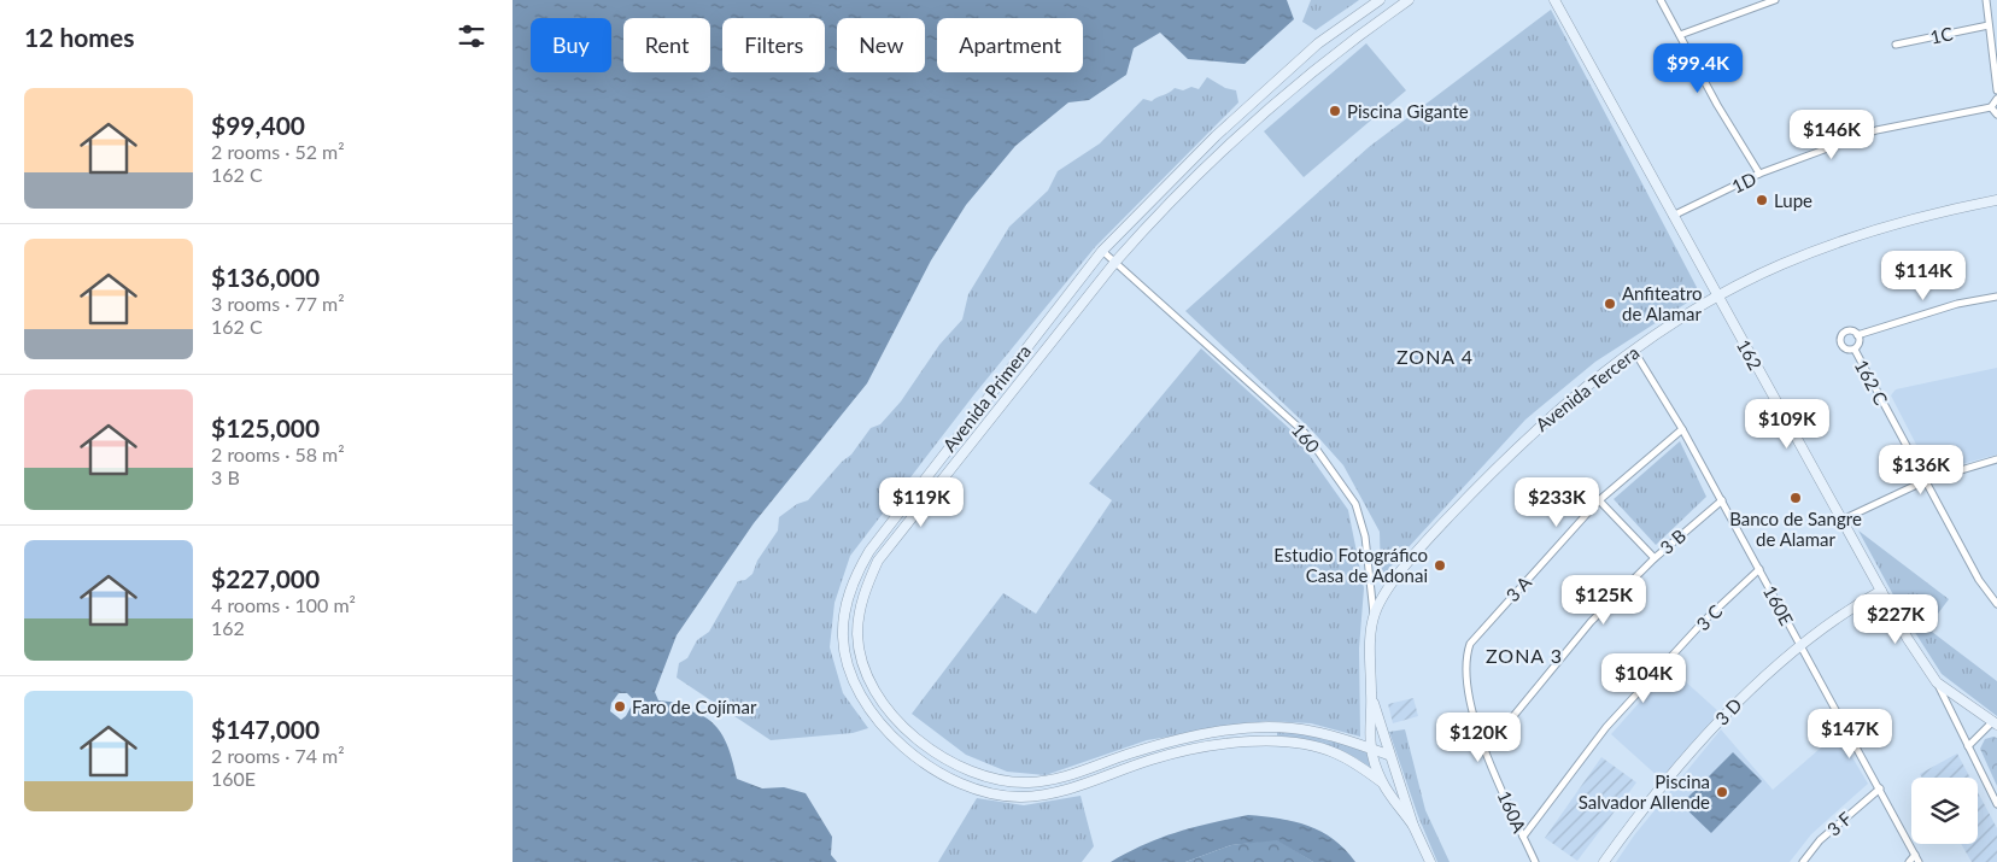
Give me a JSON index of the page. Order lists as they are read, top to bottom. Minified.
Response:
{"streets":{"street":["1C","1D","162","162 C","Avenida Tercera","Avenida Primera","160","3 B","3 A","160E","3 C","3 D","160A","3 F"]},"crossings":[["1D","162"],["162","Avenida Tercera"],["162","3 D"],["Avenida Tercera","160"],["Avenida Tercera","160E"],["Avenida Primera","160"],["3 B","160E"],["3 B","160A"],["3 A","160E"],["3 A","160A"],["160E","3 C"],["160E","3 D"],["160E","3 F"],["3 C","160A"]],"districts":["ZONA 4","ZONA 3"],"places":["Piscina Gigante","Lupe","Anfiteatro de Alamar","Banco de Sangre de Alamar","Estudio Fotográfico Casa de Adonai","Faro de Cojímar","Piscina Salvador Allende"],"page":{"heading":"12 homes","chip":["Buy","Rent","Filters","New","Apartment"],"price":["$99.4K","$146K","$114K","$109K","$136K","$119K","$233K","$125K","$227K","$104K","$147K","$120K"],"list":[{"name":"$99,400","note":"2 rooms · 52 m² · 162 C"},{"name":"$136,000","note":"3 rooms · 77 m² · 162 C"},{"name":"$125,000","note":"2 rooms · 58 m² · 3 B"},{"name":"$227,000","note":"4 rooms · 100 m² · 162"},{"name":"$147,000","note":"2 rooms · 74 m² · 160E"}]}}
